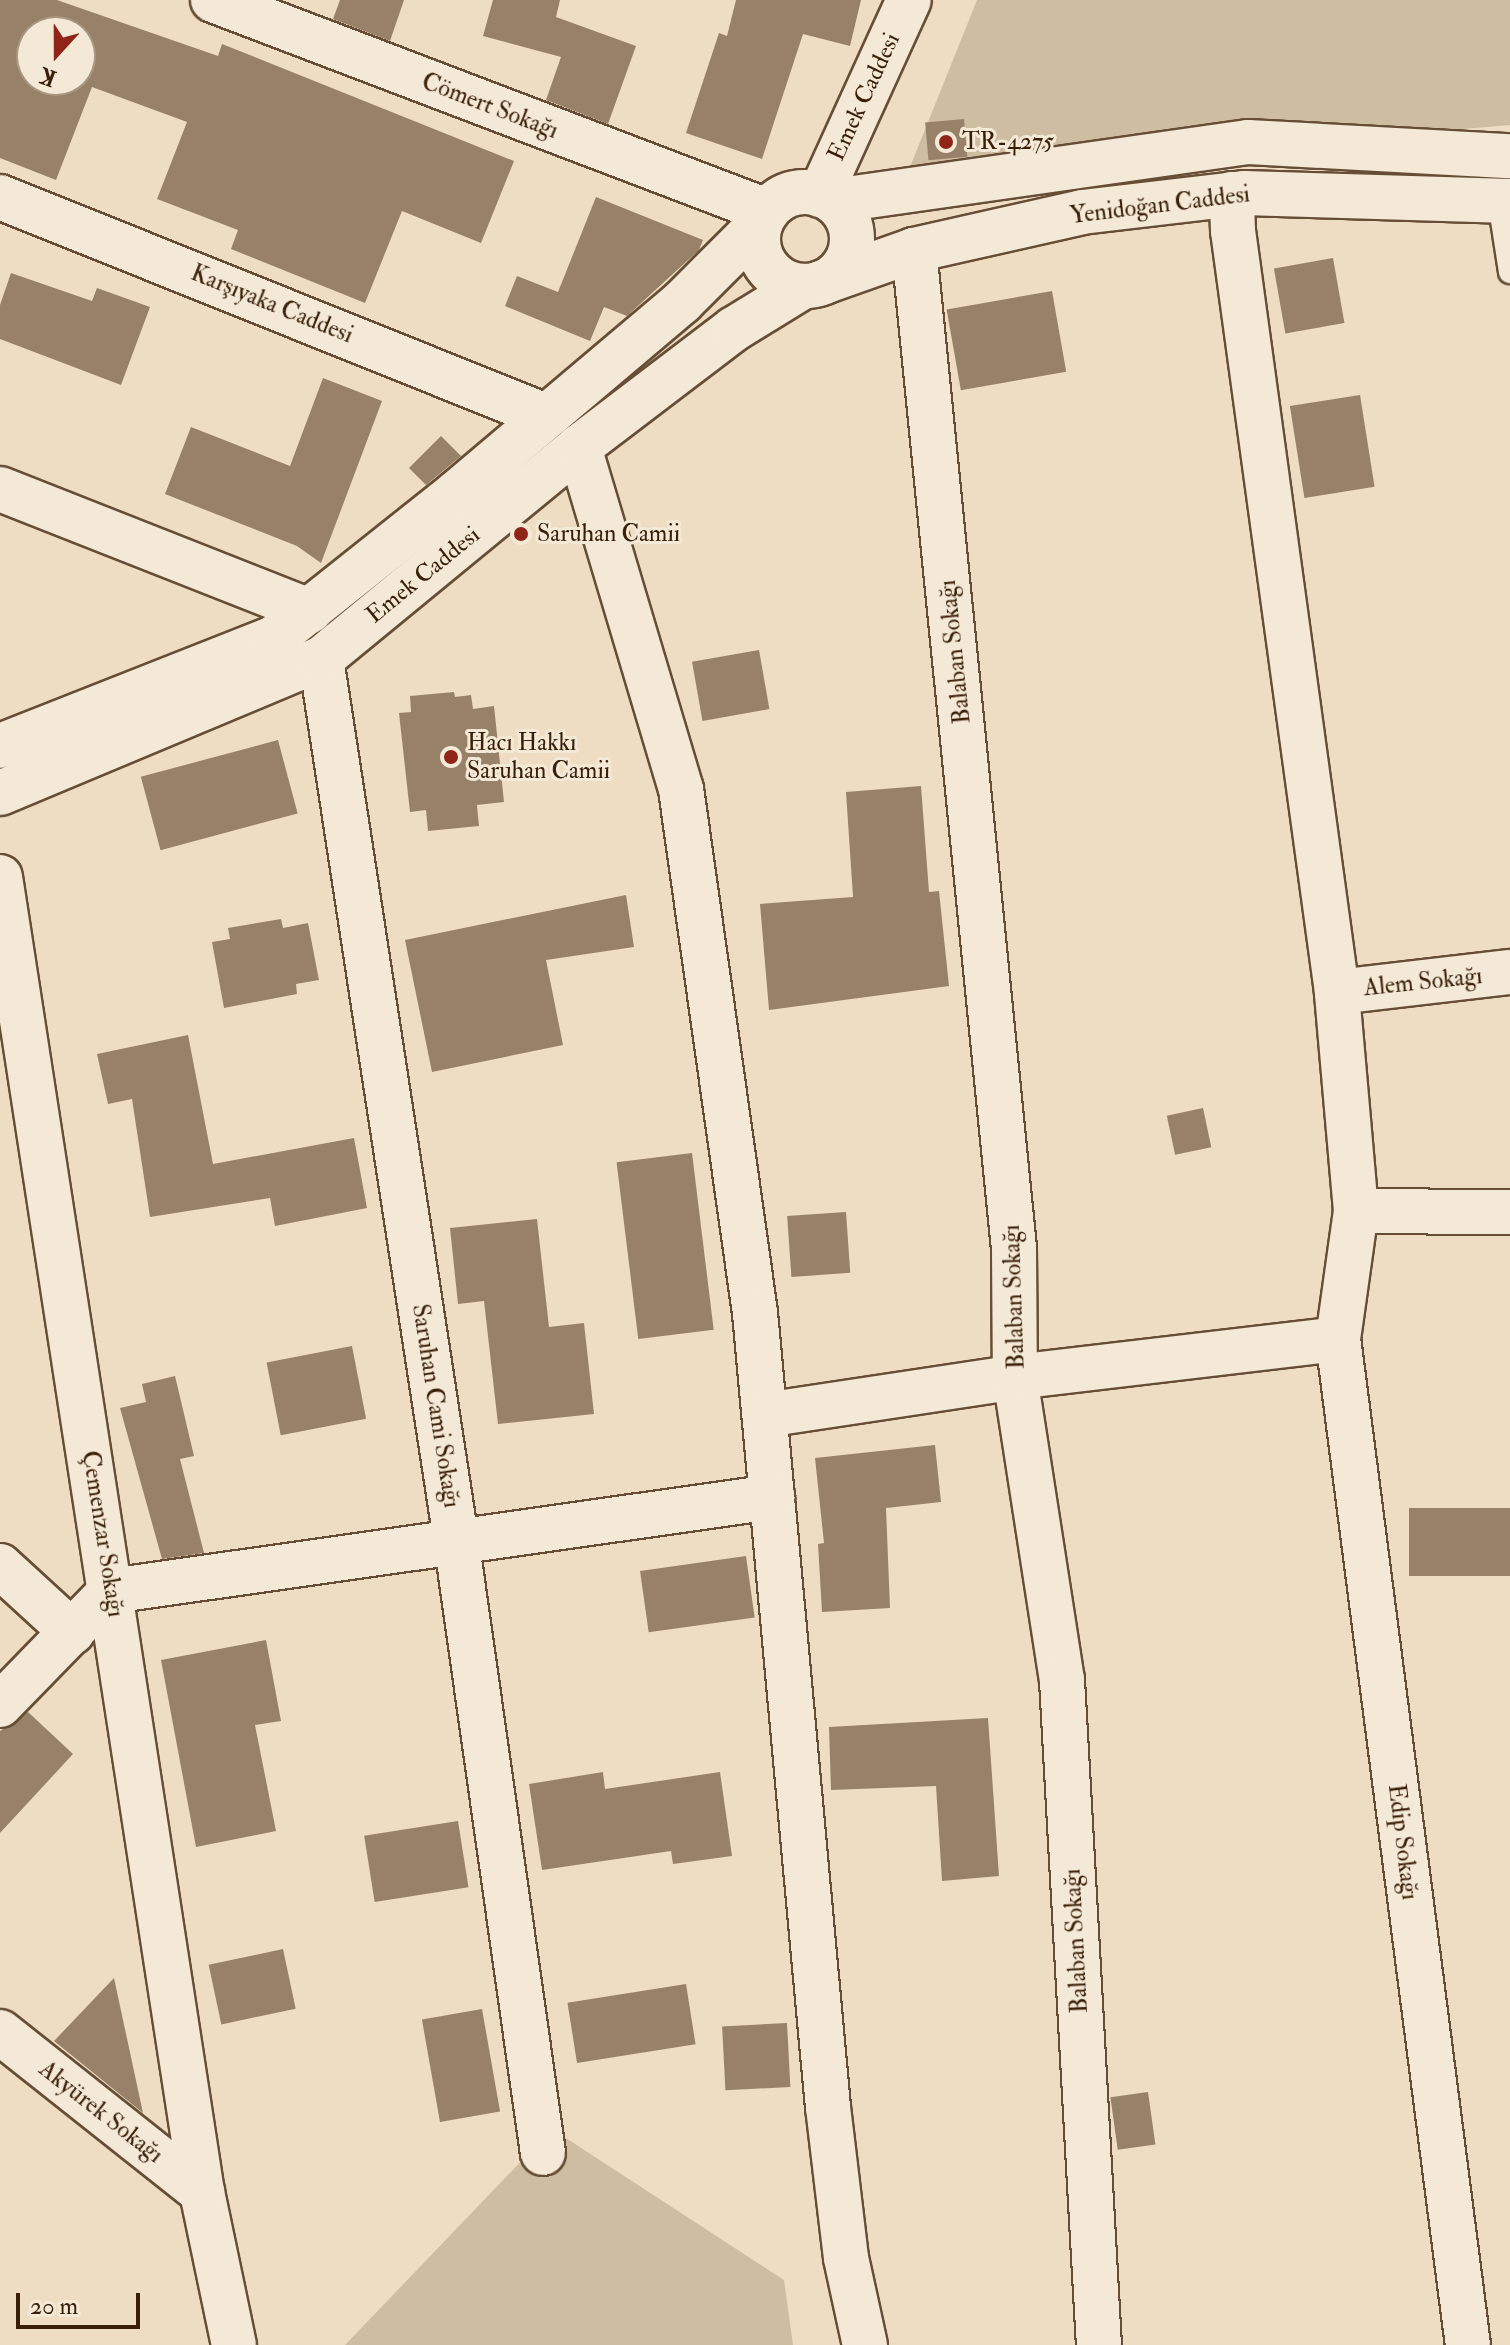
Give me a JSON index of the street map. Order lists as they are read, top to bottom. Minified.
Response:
{"streets":{"street":["Emek Caddesi","Cömert Sokağı","Yenidoğan Caddesi","Karşıyaka Caddesi","Balaban Sokağı","Alem Sokağı","Saruhan Cami Sokağı","Çemenzar Sokağı","Edip Sokağı","Akyürek Sokağı"]},"crossings":[["Emek Caddesi","Cömert Sokağı"],["Emek Caddesi","Yenidoğan Caddesi"],["Emek Caddesi","Karşıyaka Caddesi"],["Emek Caddesi","Saruhan Cami Sokağı"],["Cömert Sokağı","Yenidoğan Caddesi"],["Yenidoğan Caddesi","Balaban Sokağı"],["Yenidoğan Caddesi","Edip Sokağı"],["Alem Sokağı","Edip Sokağı"],["Çemenzar Sokağı","Akyürek Sokağı"]],"places":["TR-4275","Saruhan Camii","Hacı Hakkı Saruhan Camii"],"scale_bar":"20 m","north":"bottom"}
